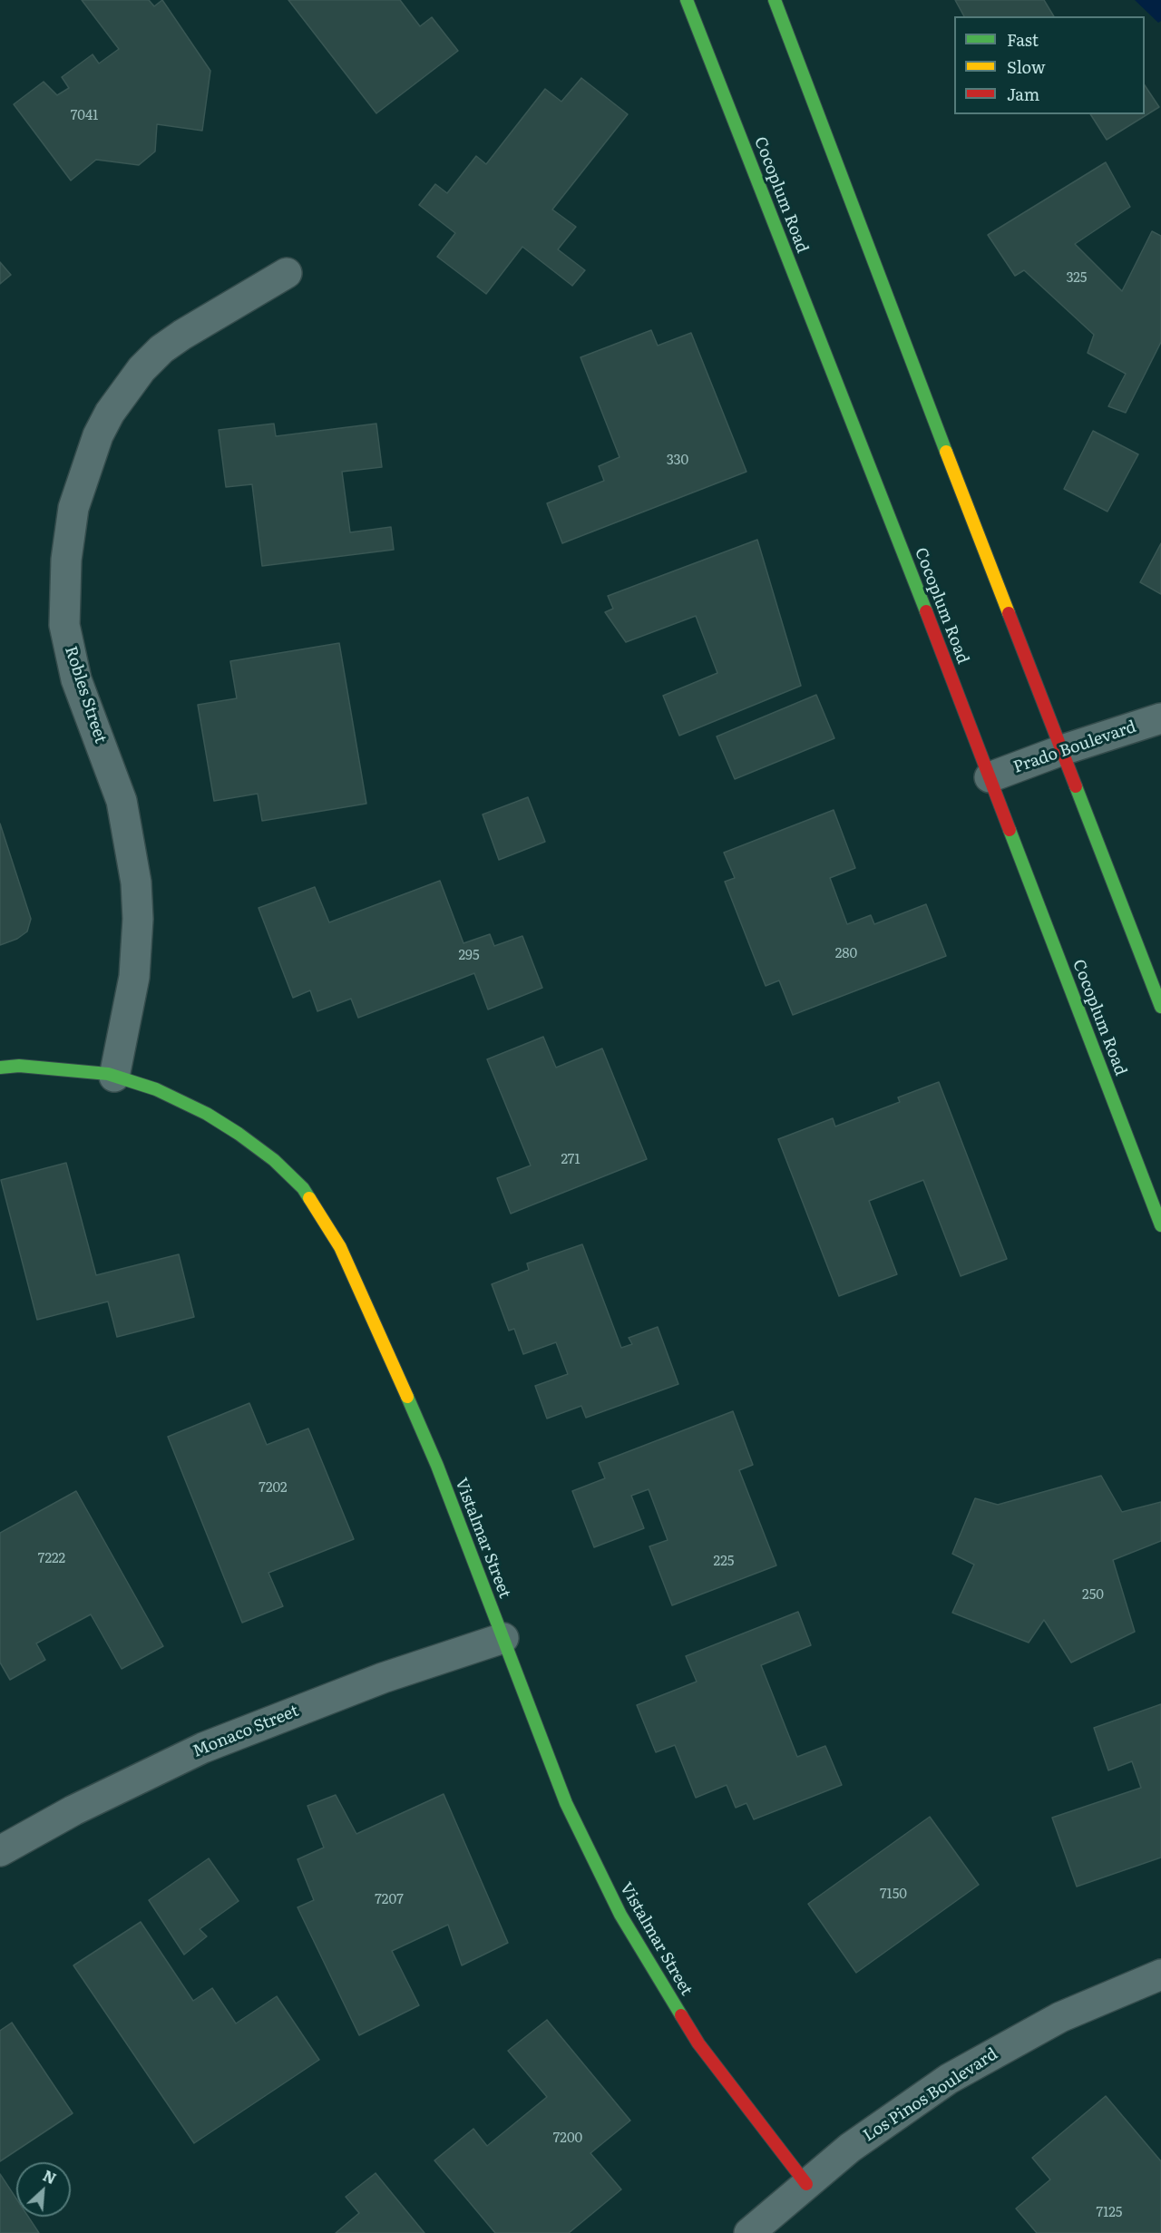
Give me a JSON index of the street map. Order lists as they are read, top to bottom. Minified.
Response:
{"streets":{"street":["Cocoplum Road","Robles Street","Prado Boulevard","Vistalmar Street","Monaco Street","Los Pinos Boulevard"]},"crossings":[["Cocoplum Road","Prado Boulevard"],["Robles Street","Vistalmar Street"],["Vistalmar Street","Monaco Street"],["Vistalmar Street","Los Pinos Boulevard"]],"house_numbers":["7041","325","330","280","295","271","7202","7222","225","250","7150","7207","7200","7125"],"legend":["Fast","Slow","Jam"],"north":"top right"}
